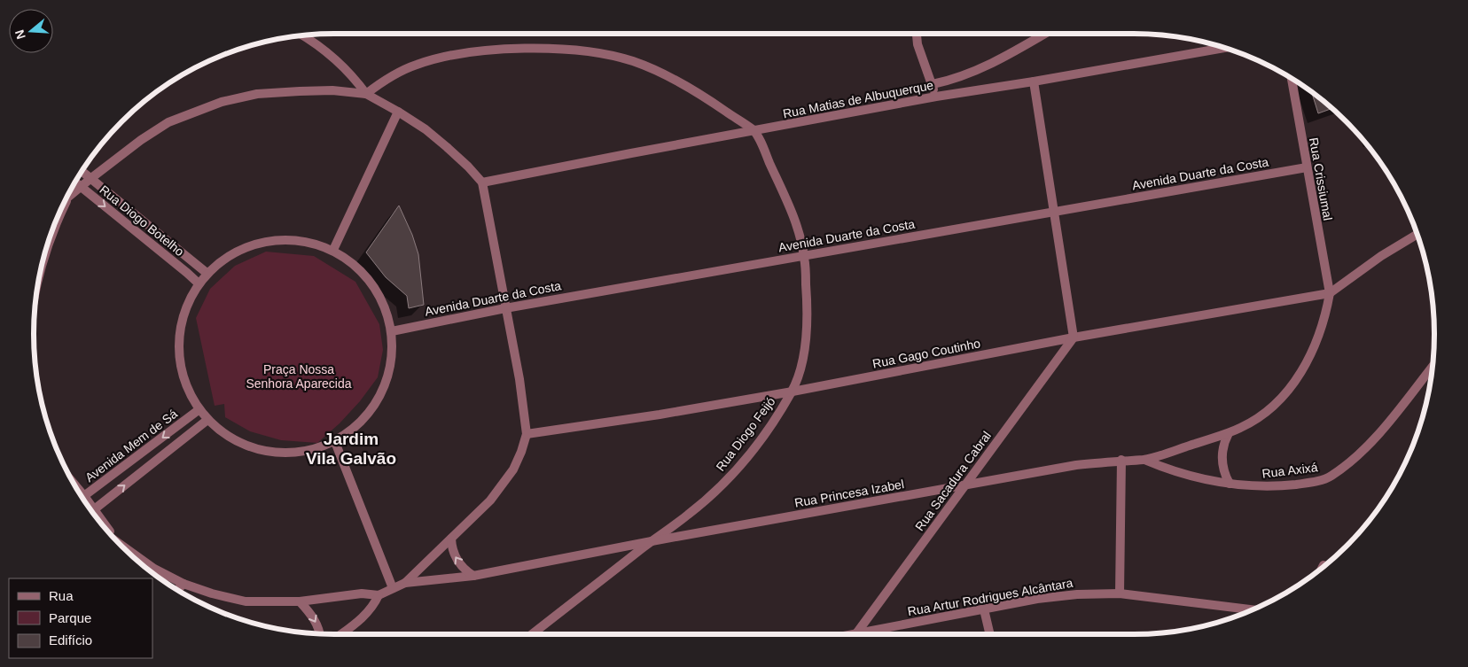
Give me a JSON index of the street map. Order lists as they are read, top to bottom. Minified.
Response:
{"streets":{"street":["Rua Matias de Albuquerque","Avenida Duarte da Costa","Rua Crissiumal","Rua Diogo Botelho","Rua Gago Coutinho","Rua Diogo Feijó","Avenida Mem de Sá","Rua Axixá","Rua Sacadura Cabral","Rua Princesa Izabel","Rua Artur Rodrigues Alcântara"]},"crossings":[["Rua Matias de Albuquerque","Rua Diogo Feijó"],["Avenida Duarte da Costa","Rua Crissiumal"],["Avenida Duarte da Costa","Rua Diogo Feijó"],["Rua Crissiumal","Rua Gago Coutinho"],["Rua Crissiumal","Rua Princesa Izabel"],["Rua Gago Coutinho","Rua Diogo Feijó"],["Rua Gago Coutinho","Rua Sacadura Cabral"],["Rua Gago Coutinho","Rua Princesa Izabel"],["Rua Diogo Feijó","Rua Princesa Izabel"],["Rua Axixá","Rua Princesa Izabel"],["Rua Sacadura Cabral","Rua Princesa Izabel"]],"districts":["Jardim Vila Galvão"],"parks":["Praça Nossa Senhora Aparecida"],"legend":["Rua","Parque","Edifício"],"north":"left"}
